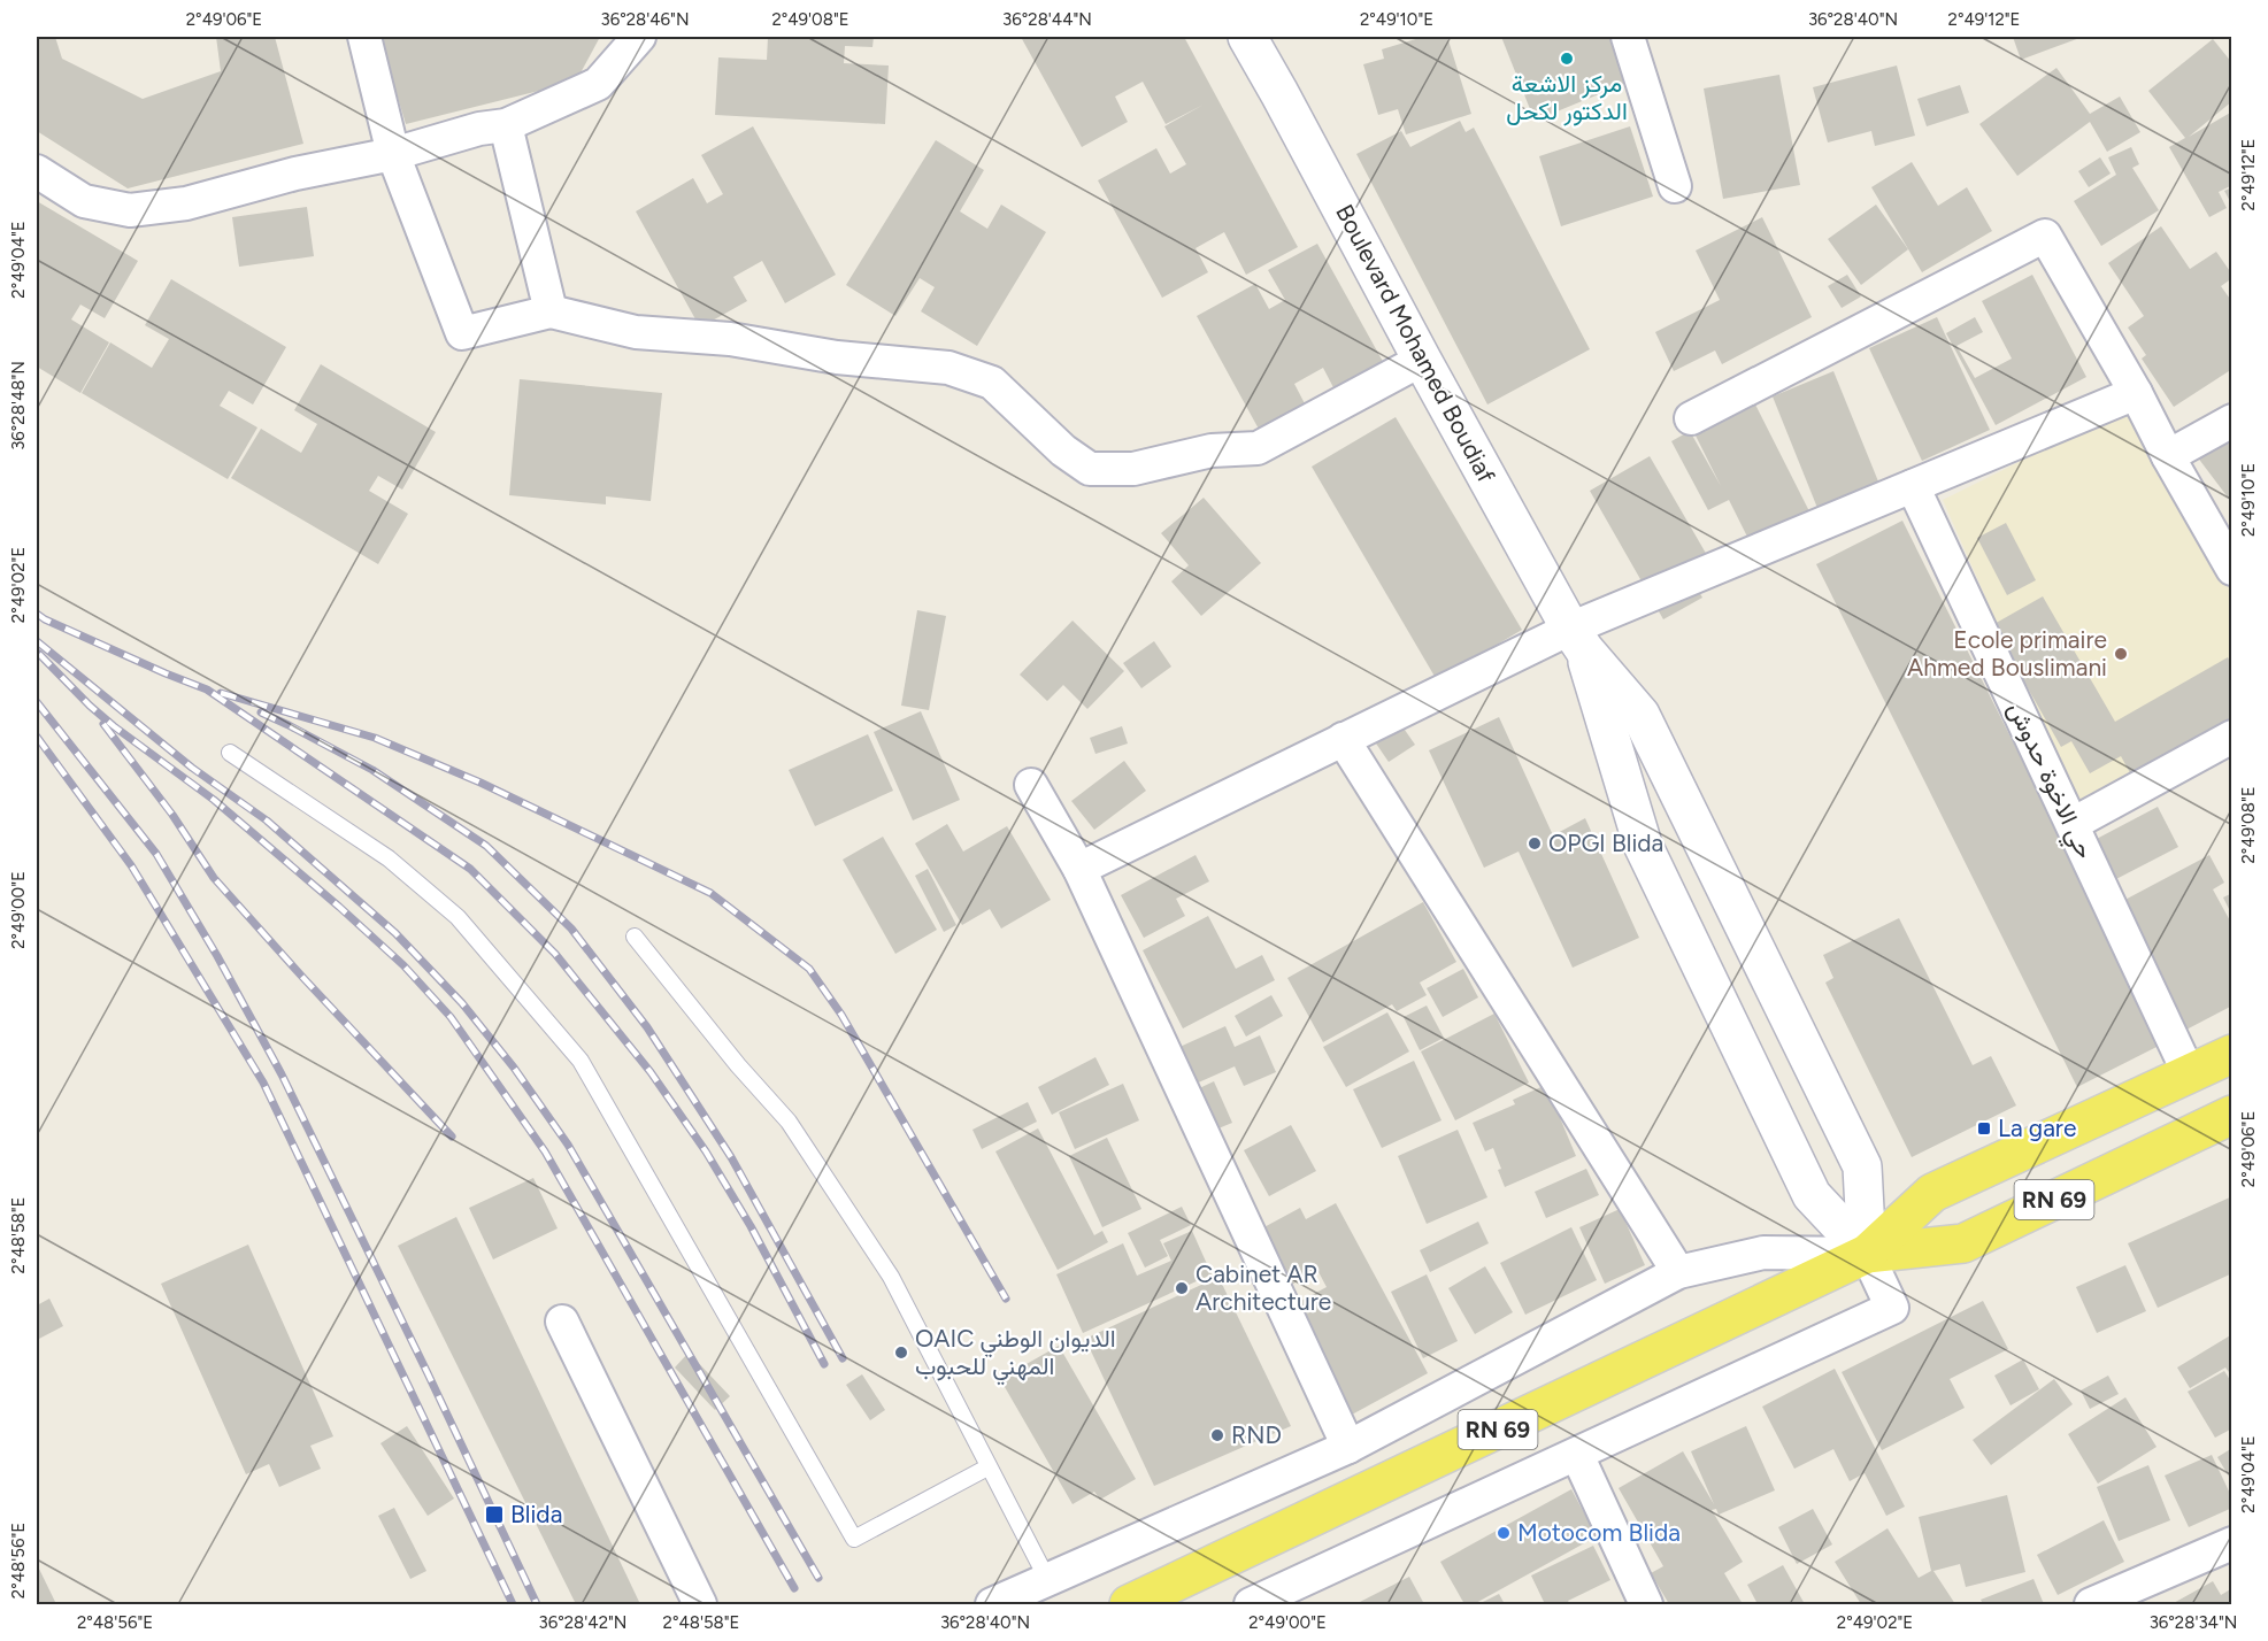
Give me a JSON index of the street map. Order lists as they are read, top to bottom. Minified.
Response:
{"streets":{"main road":["Boulevard Mohamed Boudiaf","RN 69"],"street":["حي الاخوة حدوش"]},"crossings":[["حي الاخوة حدوش","RN 69"]],"places":{"other":["مركز الاشعة الدكتور لكحل","Ecole primaire Ahmed Bouslimani","OPGI Blida","Cabinet AR Architecture","OAIC الديوان الوطني المهني للحبوب","RND","Motocom Blida"],"transit":["La gare","Blida"]},"coordinates":["2°49'06\"E","36°28'46\"N","2°49'08\"E","36°28'44\"N","2°49'10\"E","36°28'40\"N","2°49'12\"E","2°49'04\"E","36°28'48\"N","2°49'02\"E","2°49'00\"E","2°48'58\"E","2°48'56\"E","36°28'42\"N","36°28'34\"N"]}
